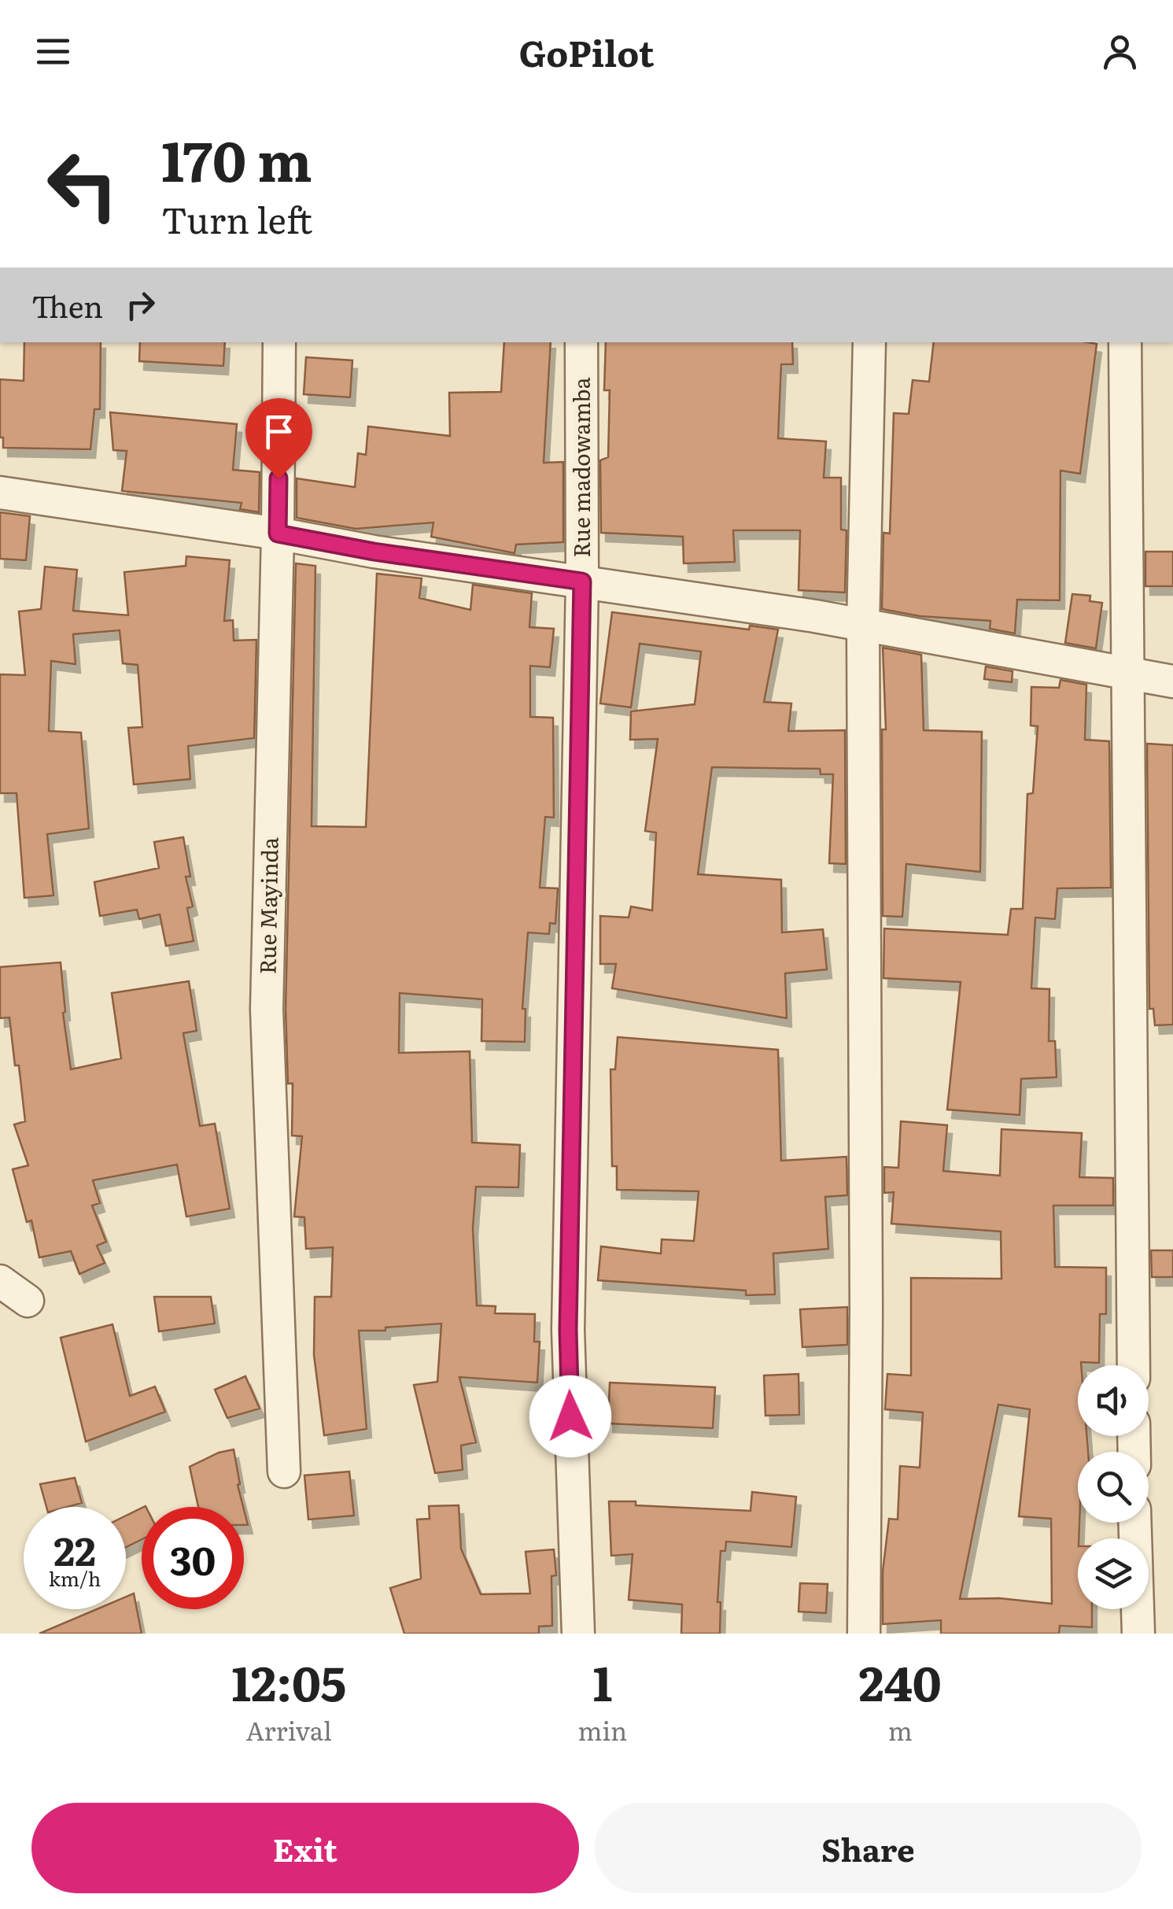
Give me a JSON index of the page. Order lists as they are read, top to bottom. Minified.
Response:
{"streets":{"street":["Rue madowamba","Rue Mayinda"]},"page":{"header":"GoPilot","turn":["170 m","Turn left"],"then":"Then","speed":"22 km/h","limit":"30","eta":["12:05","Arrival","1","min","240","m"],"buttons":["Exit","Share"]}}
